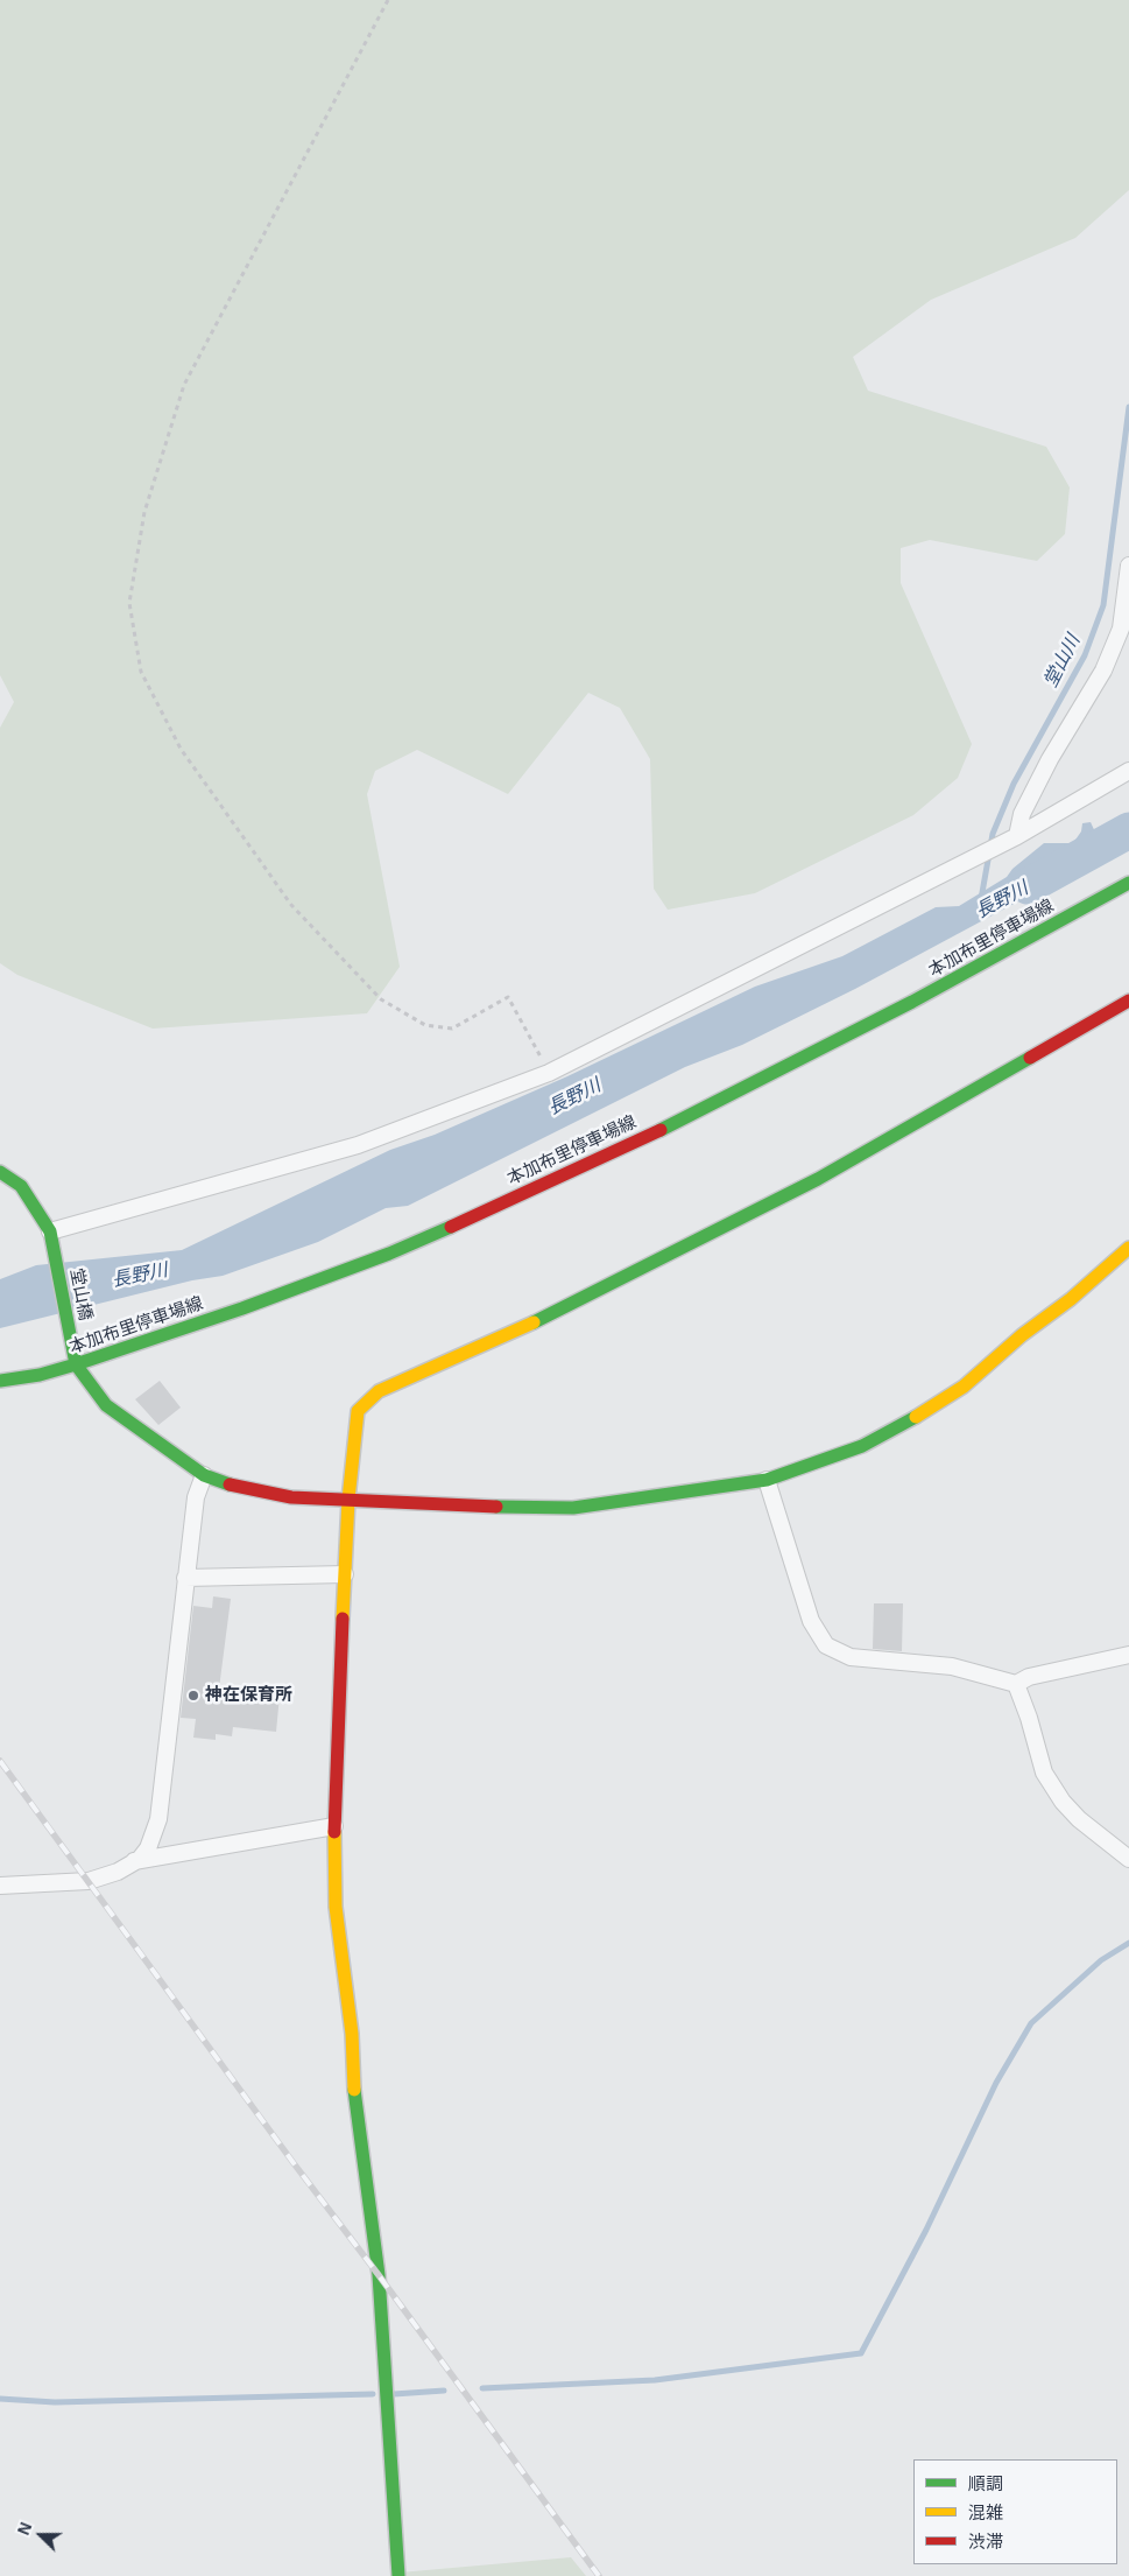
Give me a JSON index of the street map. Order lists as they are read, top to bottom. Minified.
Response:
{"streets":{"street":["本加布里停車場線","堂山橋"]},"crossings":[["本加布里停車場線","堂山橋"]],"water":["堂山川","長野川"],"places":["神在保育所"],"legend":["順調","混雑","渋滞"],"north":"left"}
